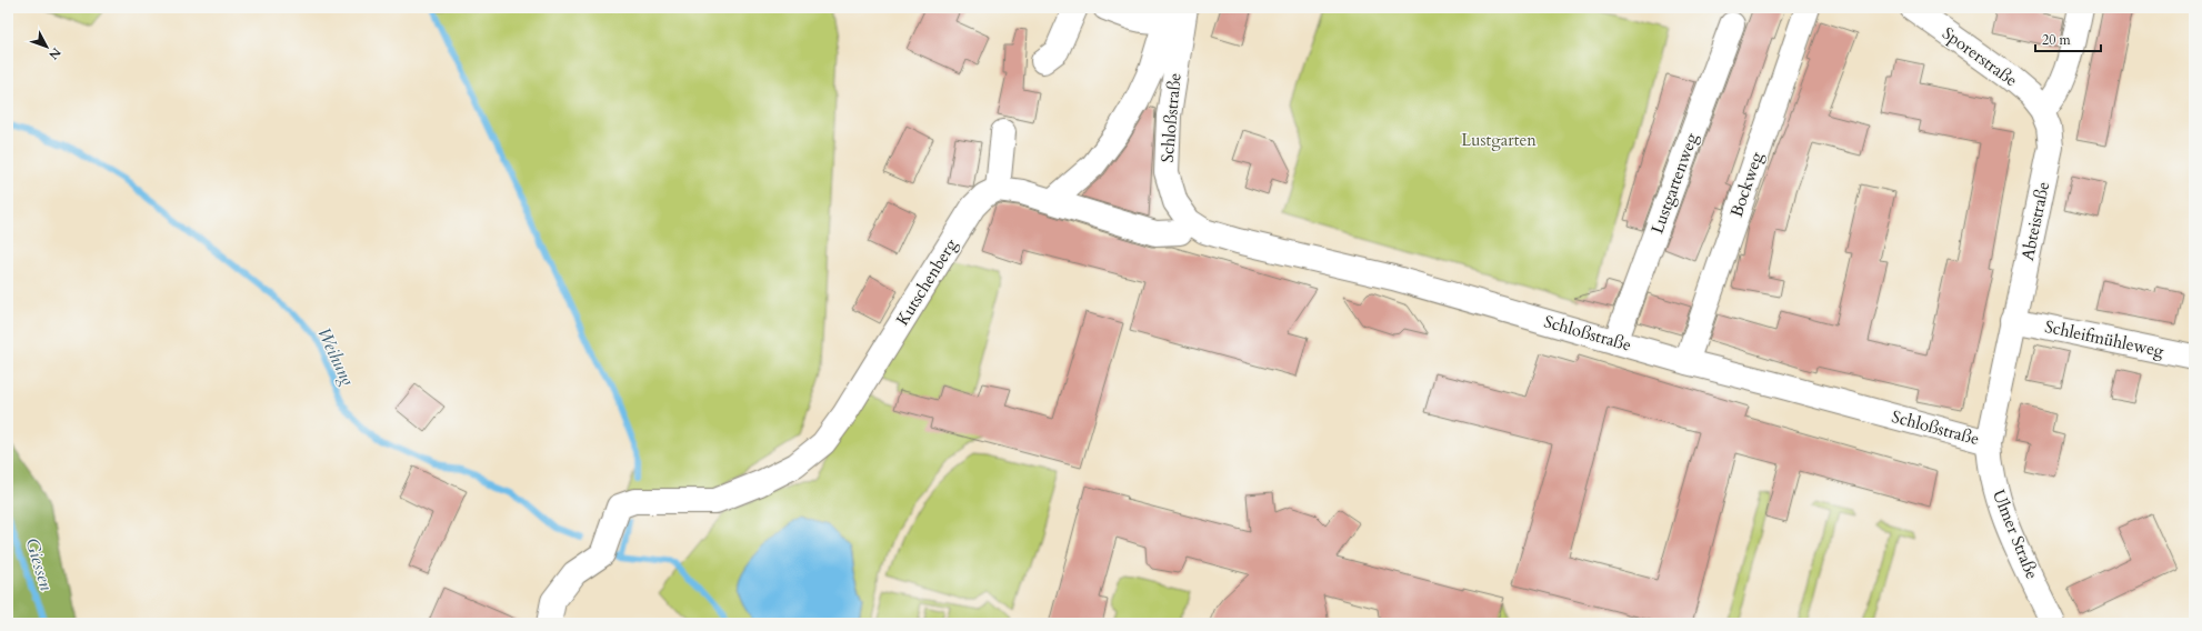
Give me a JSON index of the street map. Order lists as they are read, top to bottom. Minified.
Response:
{"streets":{"street":["Sporerstraße","Schloßstraße","Lustgartenweg","Bockweg","Abteistraße","Kutschenberg","Schleifmühleweg","Ulmer Straße"]},"crossings":[["Sporerstraße","Abteistraße"],["Schloßstraße","Lustgartenweg"],["Schloßstraße","Bockweg"],["Schloßstraße","Abteistraße"],["Schloßstraße","Ulmer Straße"],["Abteistraße","Schleifmühleweg"],["Abteistraße","Ulmer Straße"]],"water":["Weihung","Giessen"],"parks":["Lustgarten"],"scale_bar":"20 m","north":"bottom right"}
